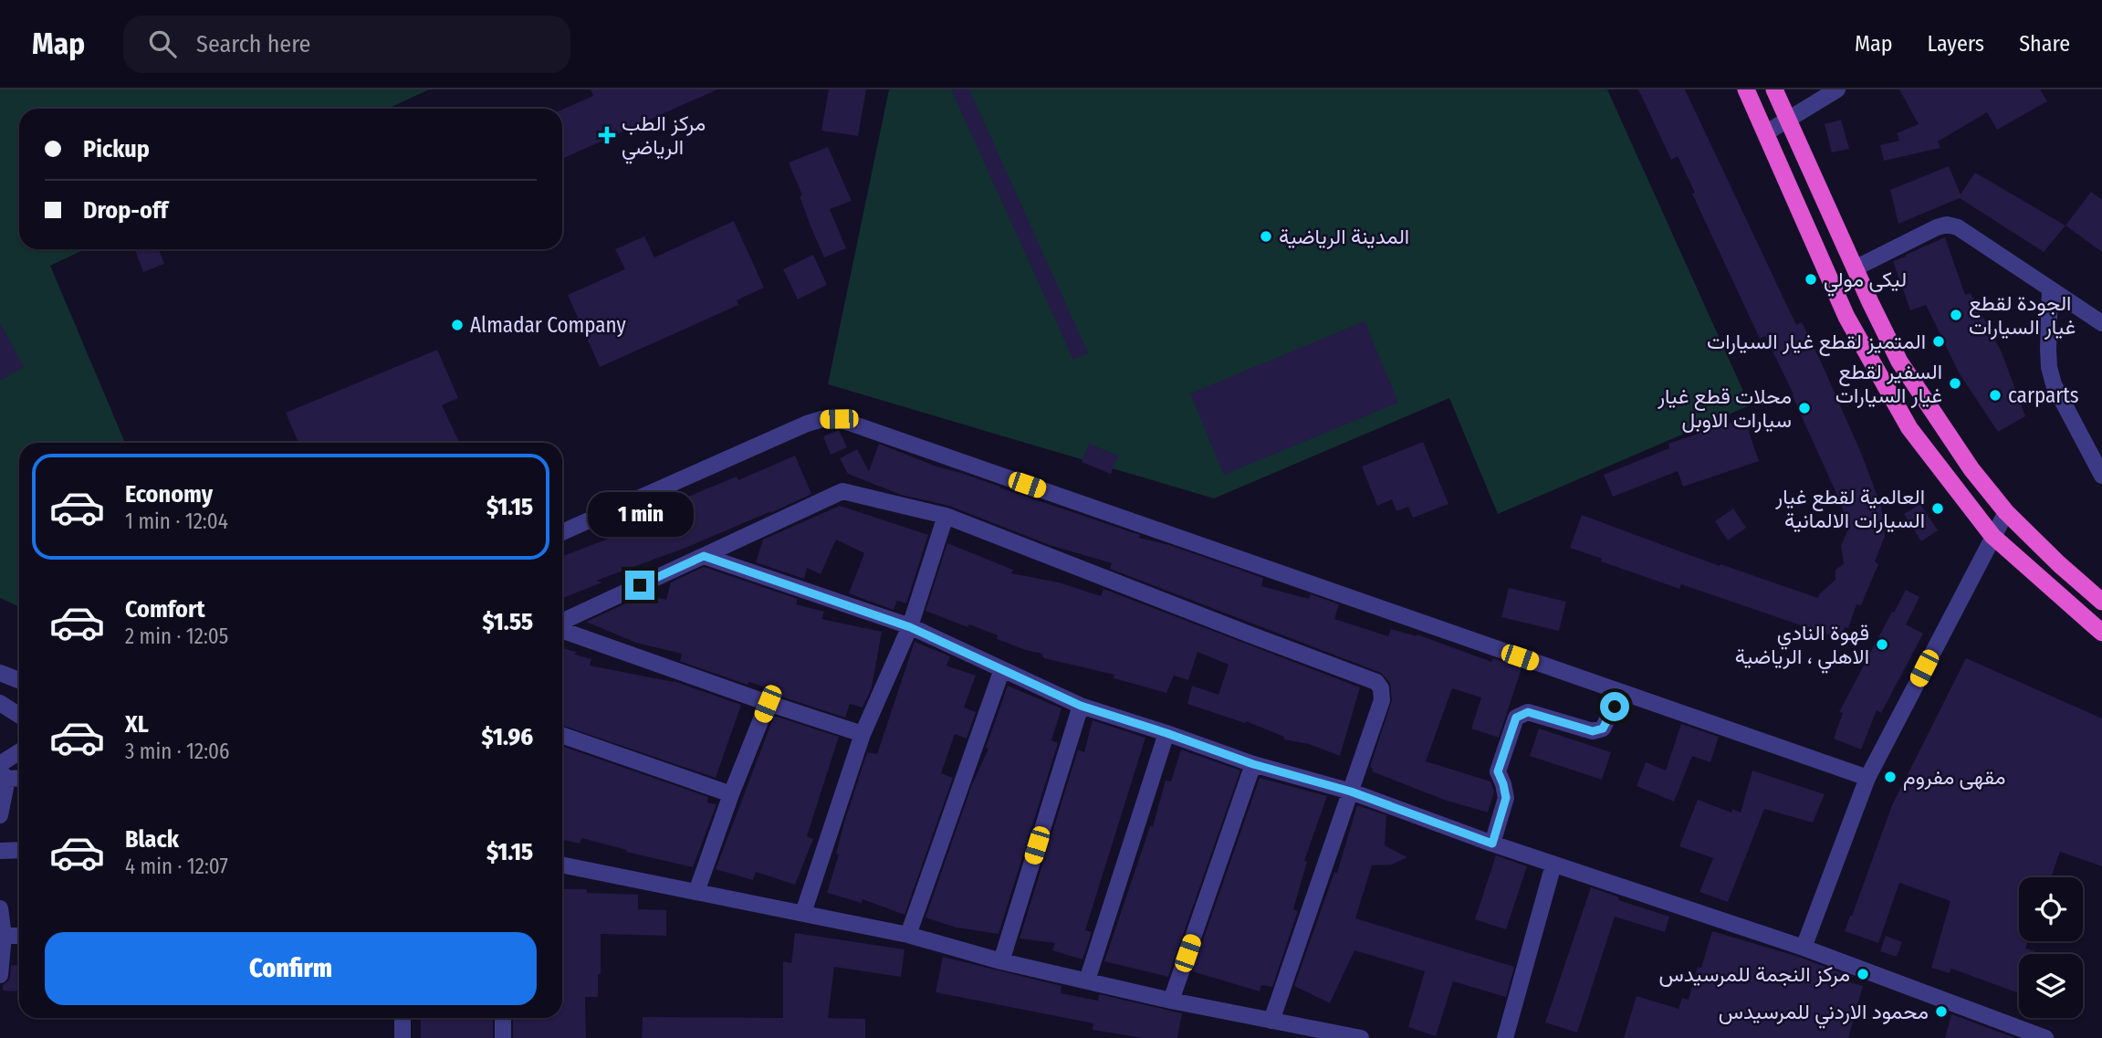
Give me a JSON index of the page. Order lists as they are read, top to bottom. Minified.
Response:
{"places":{"health":["مركز الطب الرياضي"],"other":["المدينة الرياضية","ليكى مولي","الجودة لقطع غيار السيارات","Almadar Company","المتميز لقطع غيار السيارات","السفير لقطع غيار السيارات","carparts","محلات قطع غيار سيارات الاوبل","العالمية لقطع غيار السيارات الالمانية","قهوة النادي الاهلي ، الرياضية","مقهى مفروم","مركز النجمة للمرسيدس","محمود الاردني للمرسيدس"]},"page":{"header":"Map","search":"Search here","nav":["Map","Layers","Share"],"banner":["Pickup","Drop-off"],"list":[{"name":"Economy","note":"1 min · 12:04","value":"$1.15"},{"name":"Comfort","note":"2 min · 12:05","value":"$1.55"},{"name":"XL","note":"3 min · 12:06","value":"$1.96"},{"name":"Black","note":"4 min · 12:07","value":"$1.15"}],"bubble":"1 min","buttons":"Confirm"}}
